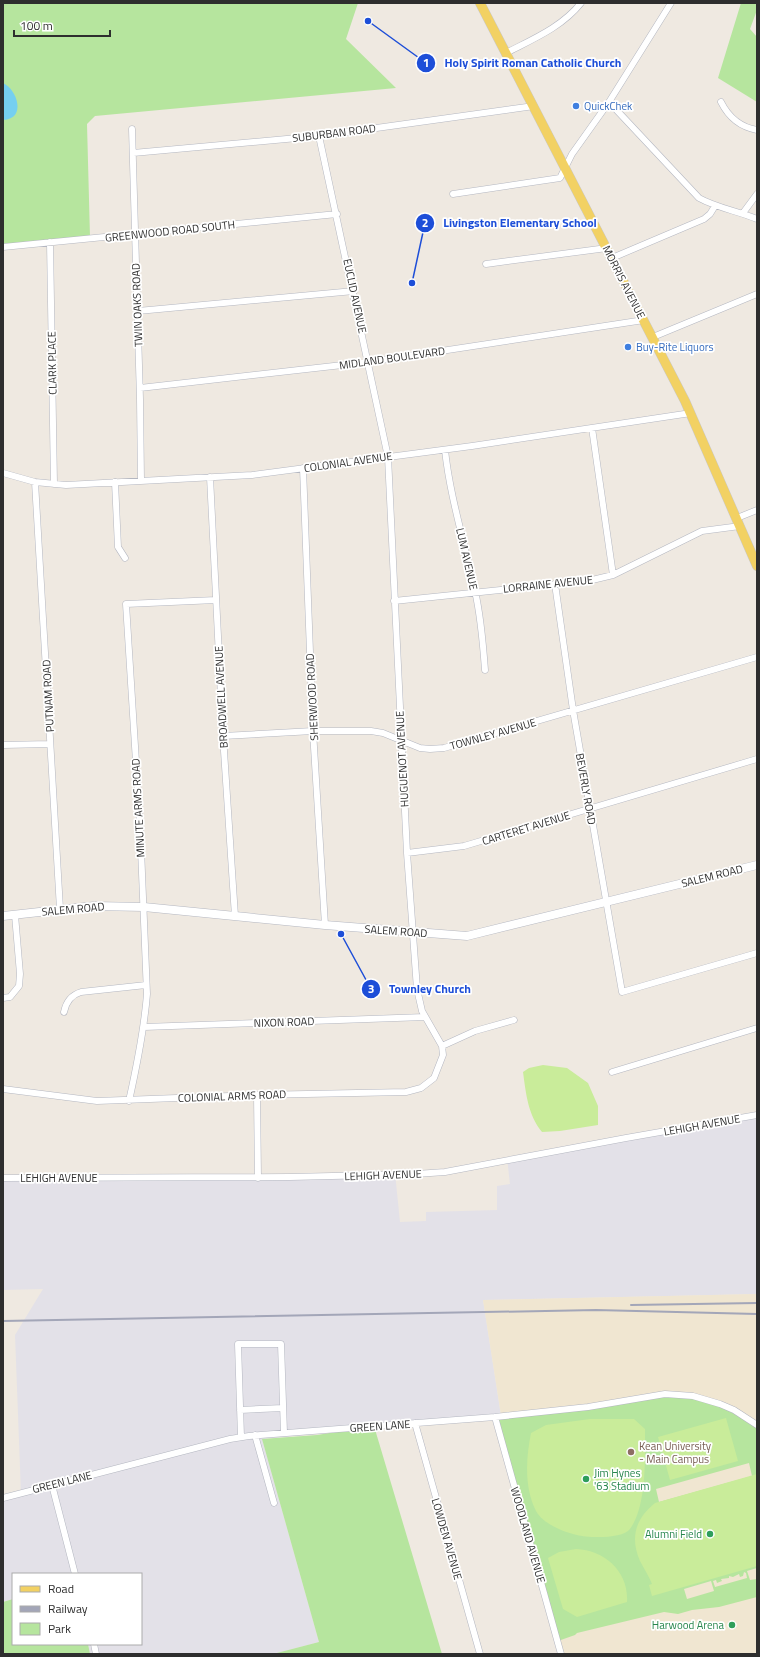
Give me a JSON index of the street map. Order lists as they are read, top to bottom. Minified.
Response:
{"streets":{"main road":["MORRIS AVENUE"],"street":["SUBURBAN ROAD","GREENWOOD ROAD SOUTH","EUCLID AVENUE","TWIN OAKS ROAD","MIDLAND BOULEVARD","CLARK PLACE","COLONIAL AVENUE","LUM AVENUE","LORRAINE AVENUE","PUTNAM ROAD","BROADWELL AVENUE","SHERWOOD ROAD","TOWNLEY AVENUE","HUGUENOT AVENUE","BEVERLY ROAD","MINUTE ARMS ROAD","CARTERET AVENUE","SALEM ROAD","NIXON ROAD","COLONIAL ARMS ROAD","LEHIGH AVENUE","GREEN LANE","WOODLAND AVENUE","LOWDEN AVENUE"]},"crossings":[["SUBURBAN ROAD","MORRIS AVENUE"],["SUBURBAN ROAD","EUCLID AVENUE"],["SUBURBAN ROAD","TWIN OAKS ROAD"],["GREENWOOD ROAD SOUTH","EUCLID AVENUE"],["GREENWOOD ROAD SOUTH","TWIN OAKS ROAD"],["GREENWOOD ROAD SOUTH","CLARK PLACE"],["MORRIS AVENUE","MIDLAND BOULEVARD"],["MORRIS AVENUE","COLONIAL AVENUE"],["MORRIS AVENUE","LORRAINE AVENUE"],["EUCLID AVENUE","MIDLAND BOULEVARD"],["EUCLID AVENUE","COLONIAL AVENUE"],["EUCLID AVENUE","HUGUENOT AVENUE"],["TWIN OAKS ROAD","MIDLAND BOULEVARD"],["TWIN OAKS ROAD","COLONIAL AVENUE"],["CLARK PLACE","COLONIAL AVENUE"],["COLONIAL AVENUE","LUM AVENUE"],["COLONIAL AVENUE","PUTNAM ROAD"],["COLONIAL AVENUE","BROADWELL AVENUE"],["COLONIAL AVENUE","SHERWOOD ROAD"],["COLONIAL AVENUE","HUGUENOT AVENUE"],["LUM AVENUE","LORRAINE AVENUE"],["LORRAINE AVENUE","HUGUENOT AVENUE"],["LORRAINE AVENUE","BEVERLY ROAD"],["PUTNAM ROAD","SALEM ROAD"],["BROADWELL AVENUE","TOWNLEY AVENUE"],["BROADWELL AVENUE","MINUTE ARMS ROAD"],["BROADWELL AVENUE","SALEM ROAD"],["SHERWOOD ROAD","TOWNLEY AVENUE"],["SHERWOOD ROAD","SALEM ROAD"],["TOWNLEY AVENUE","HUGUENOT AVENUE"],["TOWNLEY AVENUE","BEVERLY ROAD"],["HUGUENOT AVENUE","CARTERET AVENUE"],["HUGUENOT AVENUE","SALEM ROAD"],["HUGUENOT AVENUE","NIXON ROAD"],["HUGUENOT AVENUE","COLONIAL ARMS ROAD"],["BEVERLY ROAD","CARTERET AVENUE"],["BEVERLY ROAD","SALEM ROAD"],["MINUTE ARMS ROAD","SALEM ROAD"],["MINUTE ARMS ROAD","NIXON ROAD"],["MINUTE ARMS ROAD","COLONIAL ARMS ROAD"],["GREEN LANE","WOODLAND AVENUE"],["GREEN LANE","LOWDEN AVENUE"]],"places":["Holy Spirit Roman Catholic Church","QuickChek","Livingston Elementary School","Buy-Rite Liquors","Townley Church","Kean University - Main Campus","Jim Hynes '63 Stadium","Alumni Field","Harwood Arena"],"legend":["Road","Railway","Park"],"scale_bar":"100 m"}
